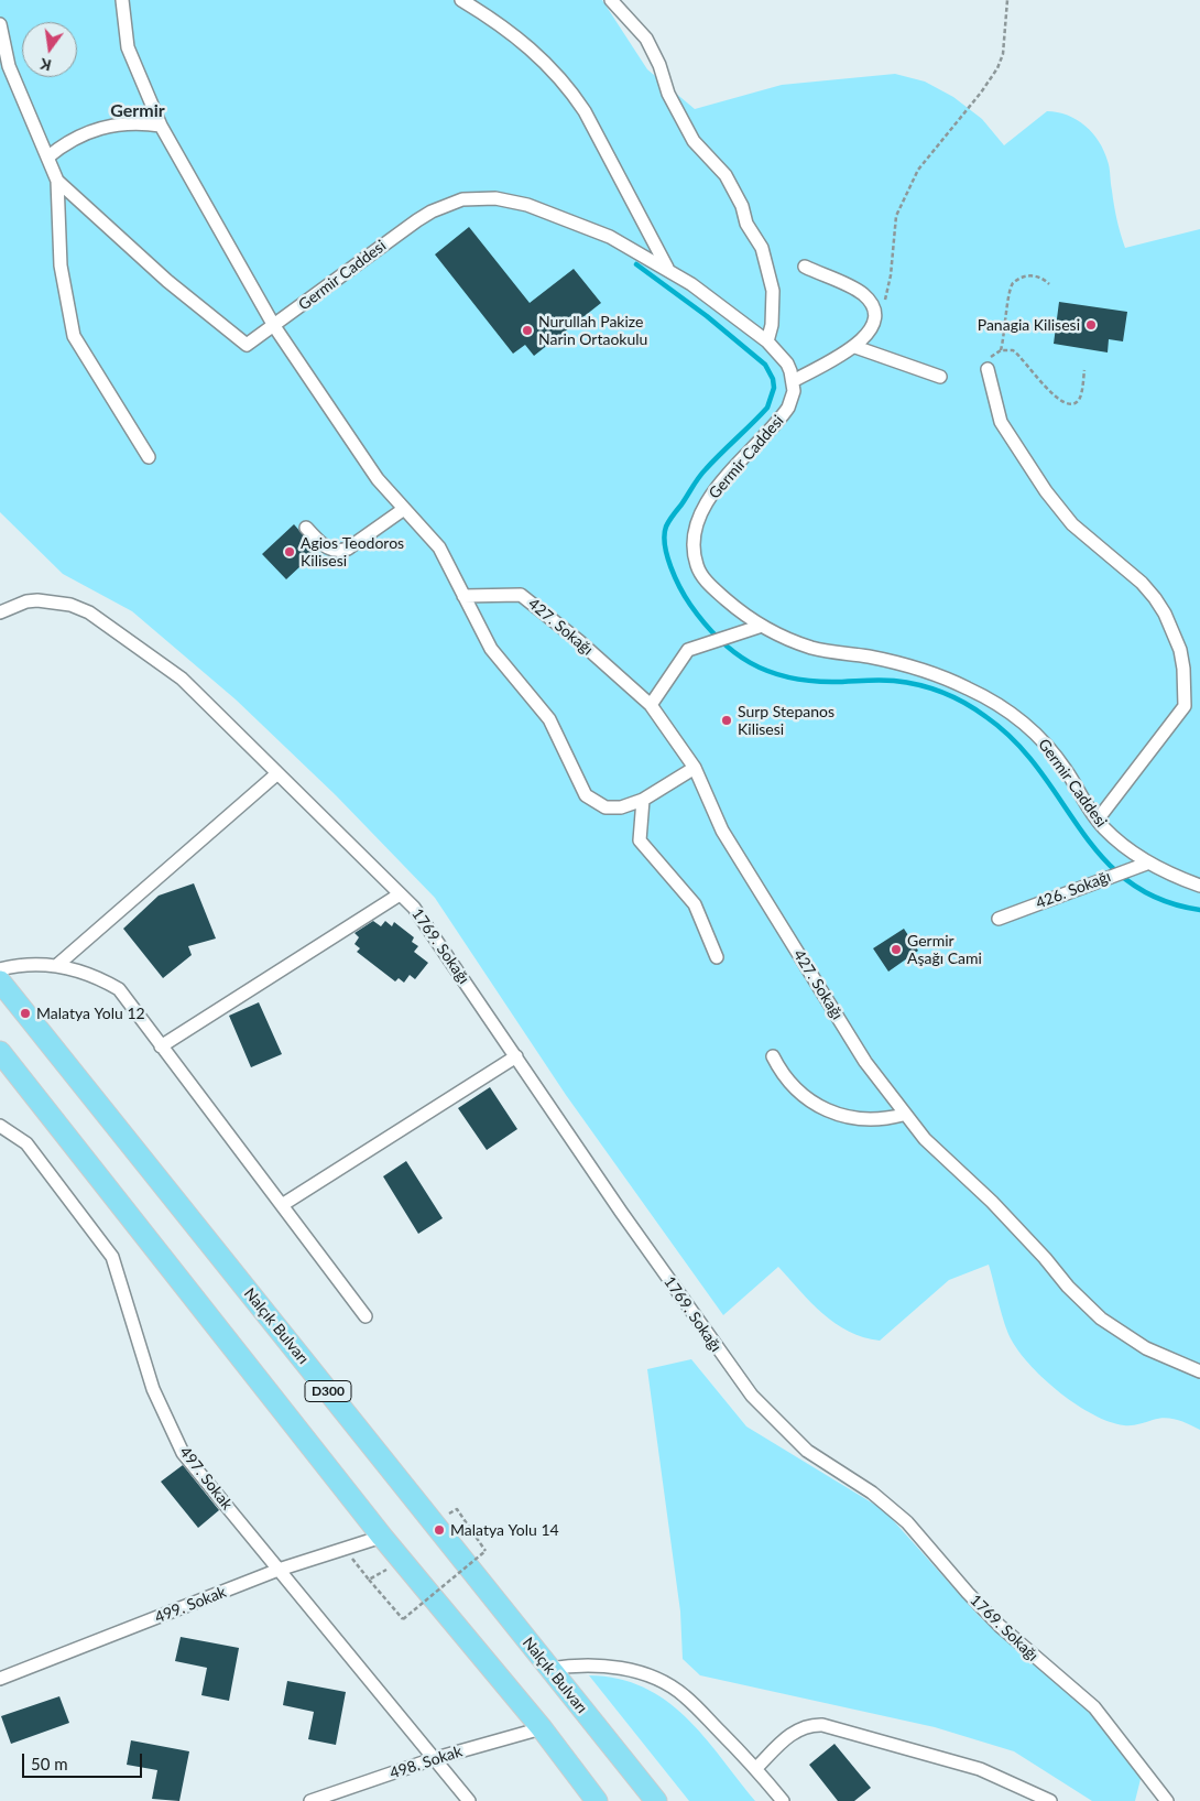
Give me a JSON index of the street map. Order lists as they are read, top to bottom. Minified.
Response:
{"streets":{"highway":["Nalçık Bulvarı","D300"],"street":["Germir Caddesi","427. Sokağı","426. Sokağı","1769. Sokağı","497. Sokak","499. Sokak","498. Sokak"]},"crossings":[["Germir Caddesi","426. Sokağı"],["497. Sokak","499. Sokak"],["497. Sokak","498. Sokak"]],"districts":["Germir"],"places":["Panagia Kilisesi","Nurullah Pakize Narin Ortaokulu","Agios Teodoros Kilisesi","Surp Stepanos Kilisesi","Germir Aşağı Cami","Malatya Yolu 12","Malatya Yolu 14"],"scale_bar":"50 m","north":"bottom"}
